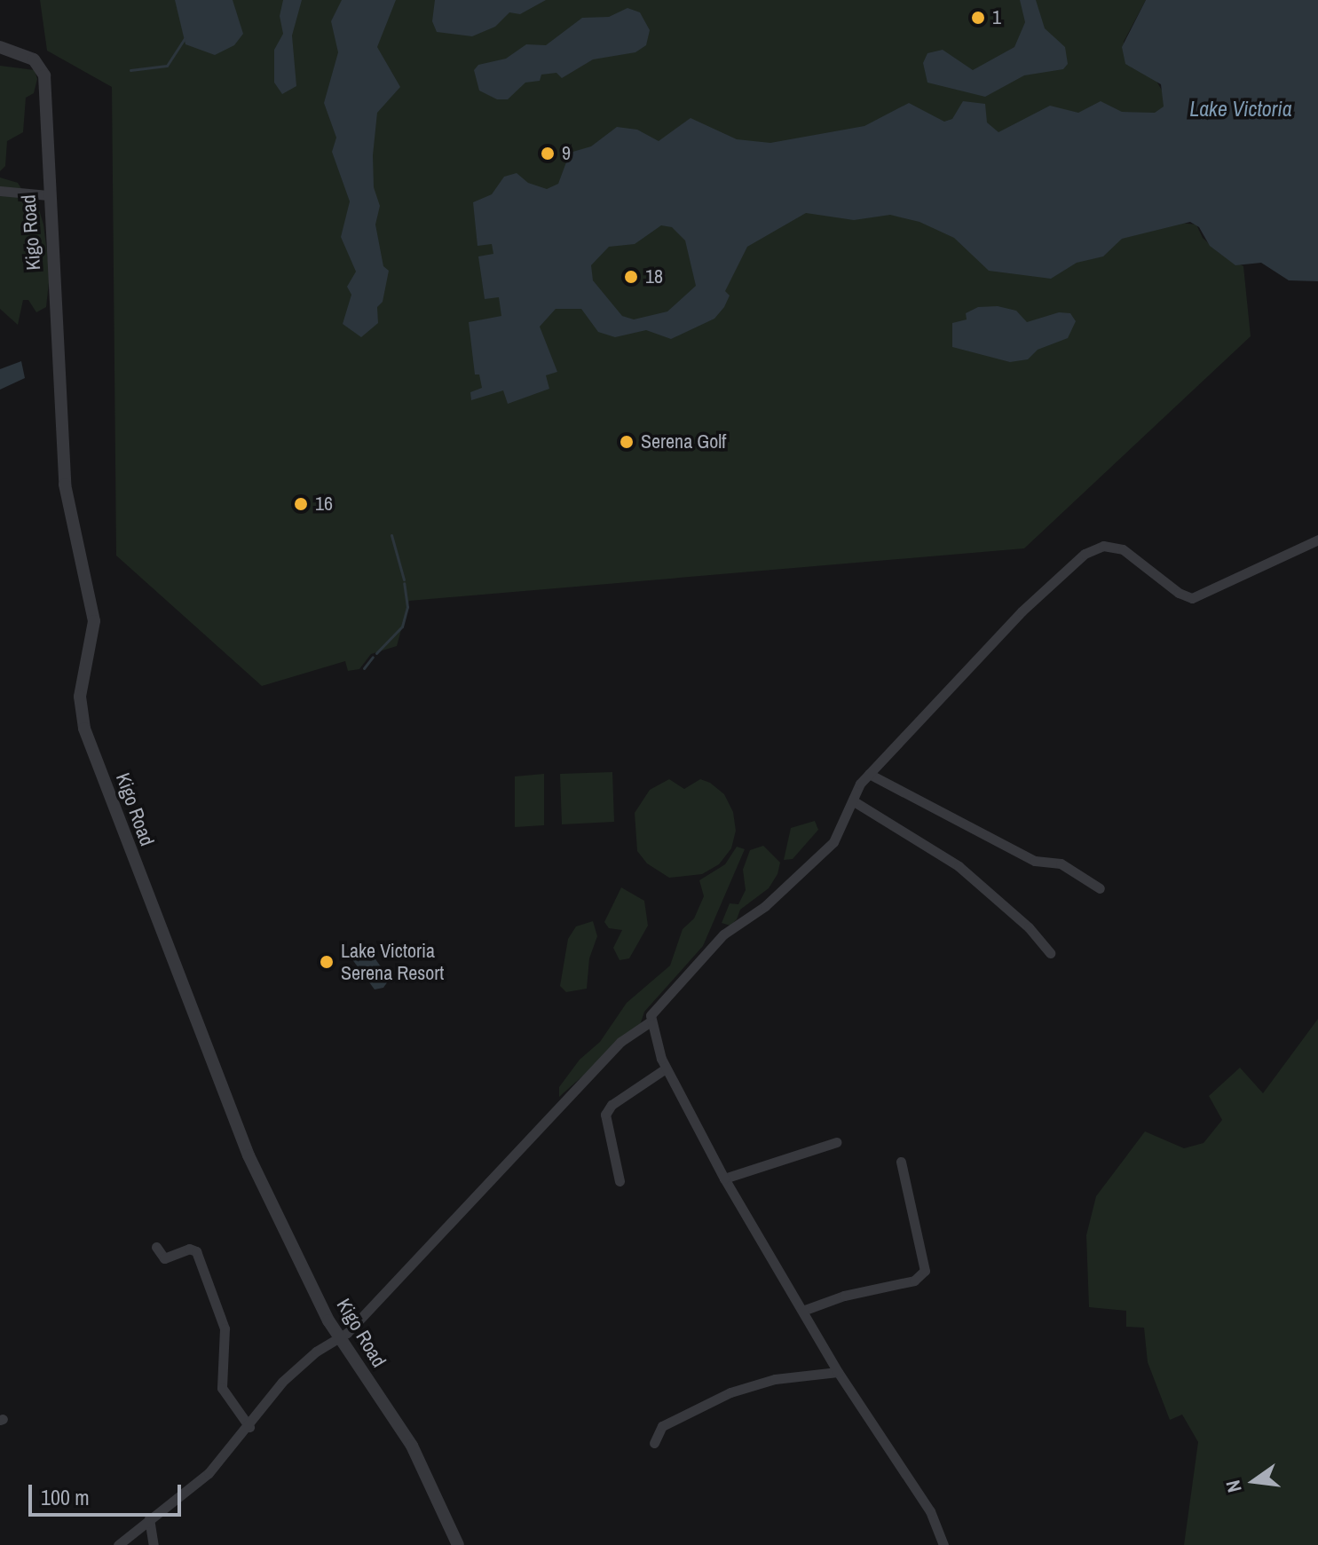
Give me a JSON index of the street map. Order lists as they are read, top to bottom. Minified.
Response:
{"streets":{"street":["Kigo Road"]},"water":["Lake Victoria"],"places":["1","9","18","Serena Golf","16","Lake Victoria Serena Resort"],"scale_bar":"100 m","north":"left"}
